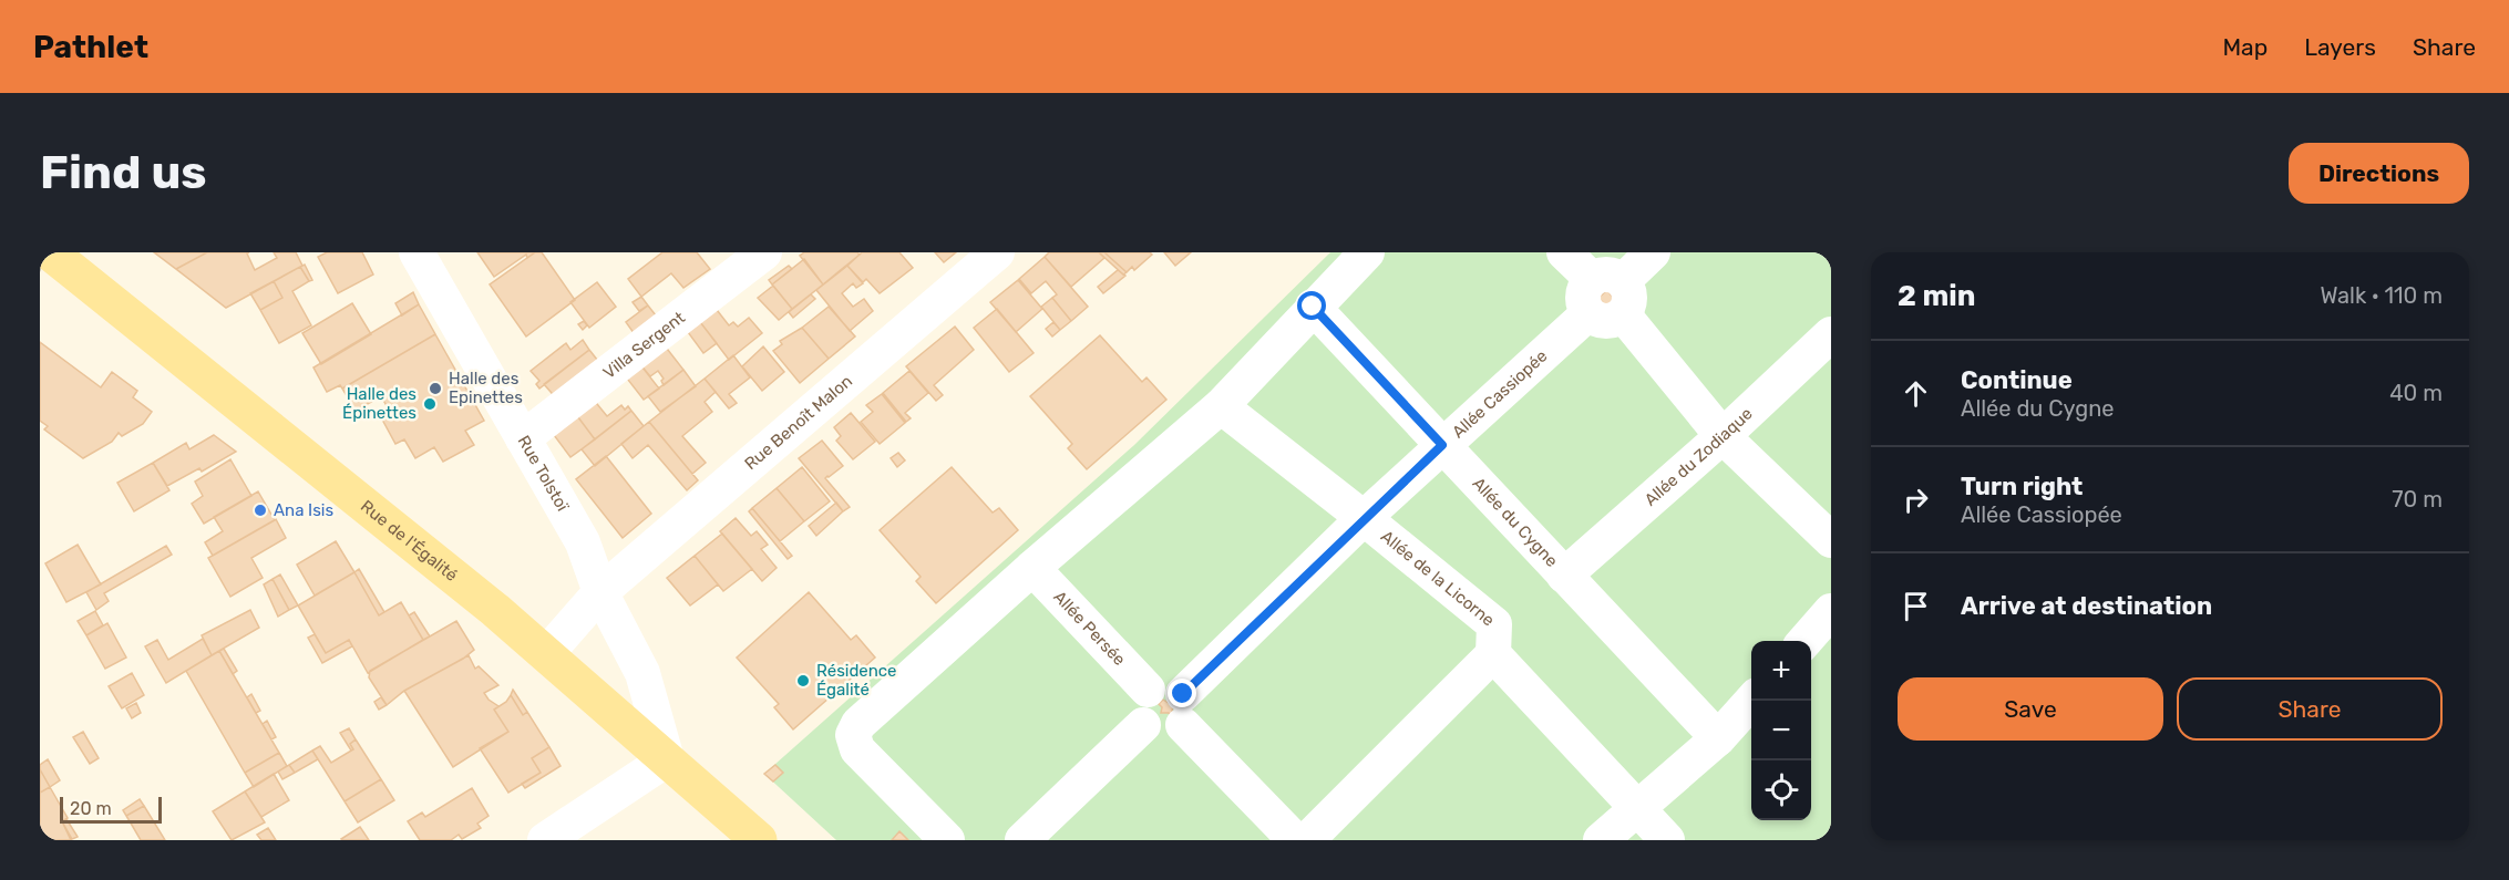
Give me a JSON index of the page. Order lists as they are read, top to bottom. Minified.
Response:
{"streets":{"main road":["Rue de l'Égalité"],"street":["Villa Sergent","Allée Cassiopée","Rue Benoît Malon","Allée du Zodiaque","Rue Tolstoï","Allée du Cygne","Allée de la Licorne","Allée Persée"]},"crossings":[["Villa Sergent","Rue Tolstoï"],["Allée Cassiopée","Allée du Cygne"],["Allée Cassiopée","Allée de la Licorne"],["Allée Cassiopée","Allée Persée"],["Rue Benoît Malon","Rue Tolstoï"],["Rue Benoît Malon","Rue de l'Égalité"],["Allée du Zodiaque","Allée du Cygne"],["Rue Tolstoï","Rue de l'Égalité"]],"places":["Halle des Epinettes","Halle des Épinettes","Ana Isis","Résidence Égalité"],"scale_bar":"20 m","page":{"header":"Pathlet","nav":["Map","Layers","Share"],"buttons":["Directions",["Save","Share"]],"title":"Find us","heading":["2 min","Walk · 110 m"],"list":[["Continue","Allée du Cygne","40 m"],["Turn right","Allée Cassiopée","70 m"],"Arrive at destination"],"map_buttons":["+","−"],"scale":"20 m"}}
